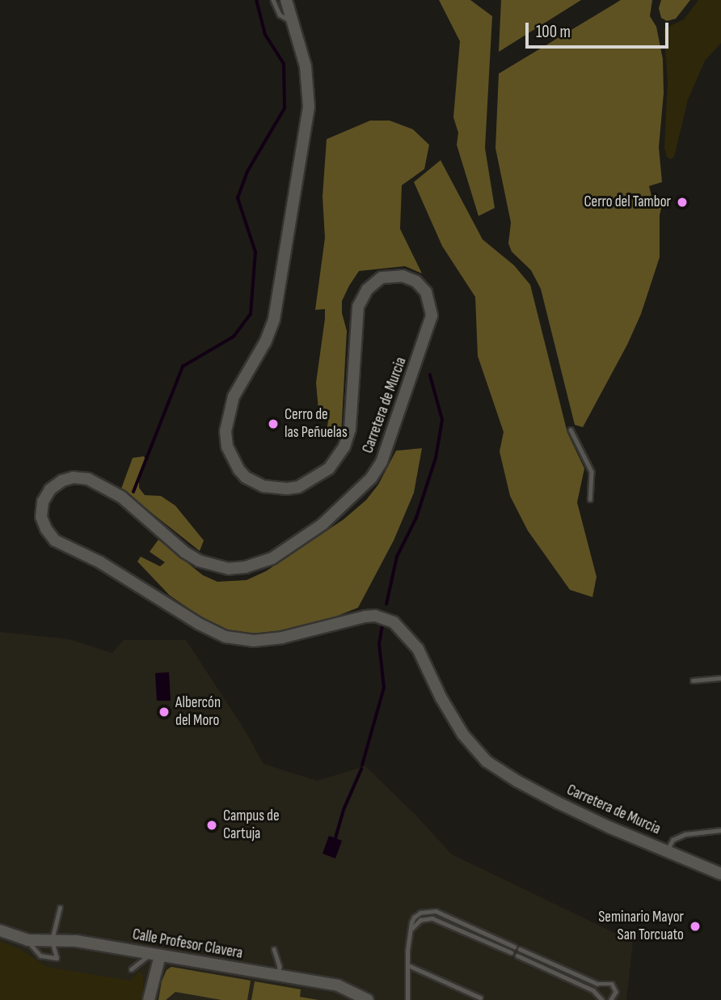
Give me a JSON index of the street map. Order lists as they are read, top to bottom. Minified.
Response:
{"streets":{"main road":["Carretera de Murcia","Calle Profesor Clavera"]},"places":["Cerro del Tambor","Cerro de las Peñuelas","Albercón del Moro","Campus de Cartuja","Seminario Mayor San Torcuato"],"scale_bar":"100 m"}
